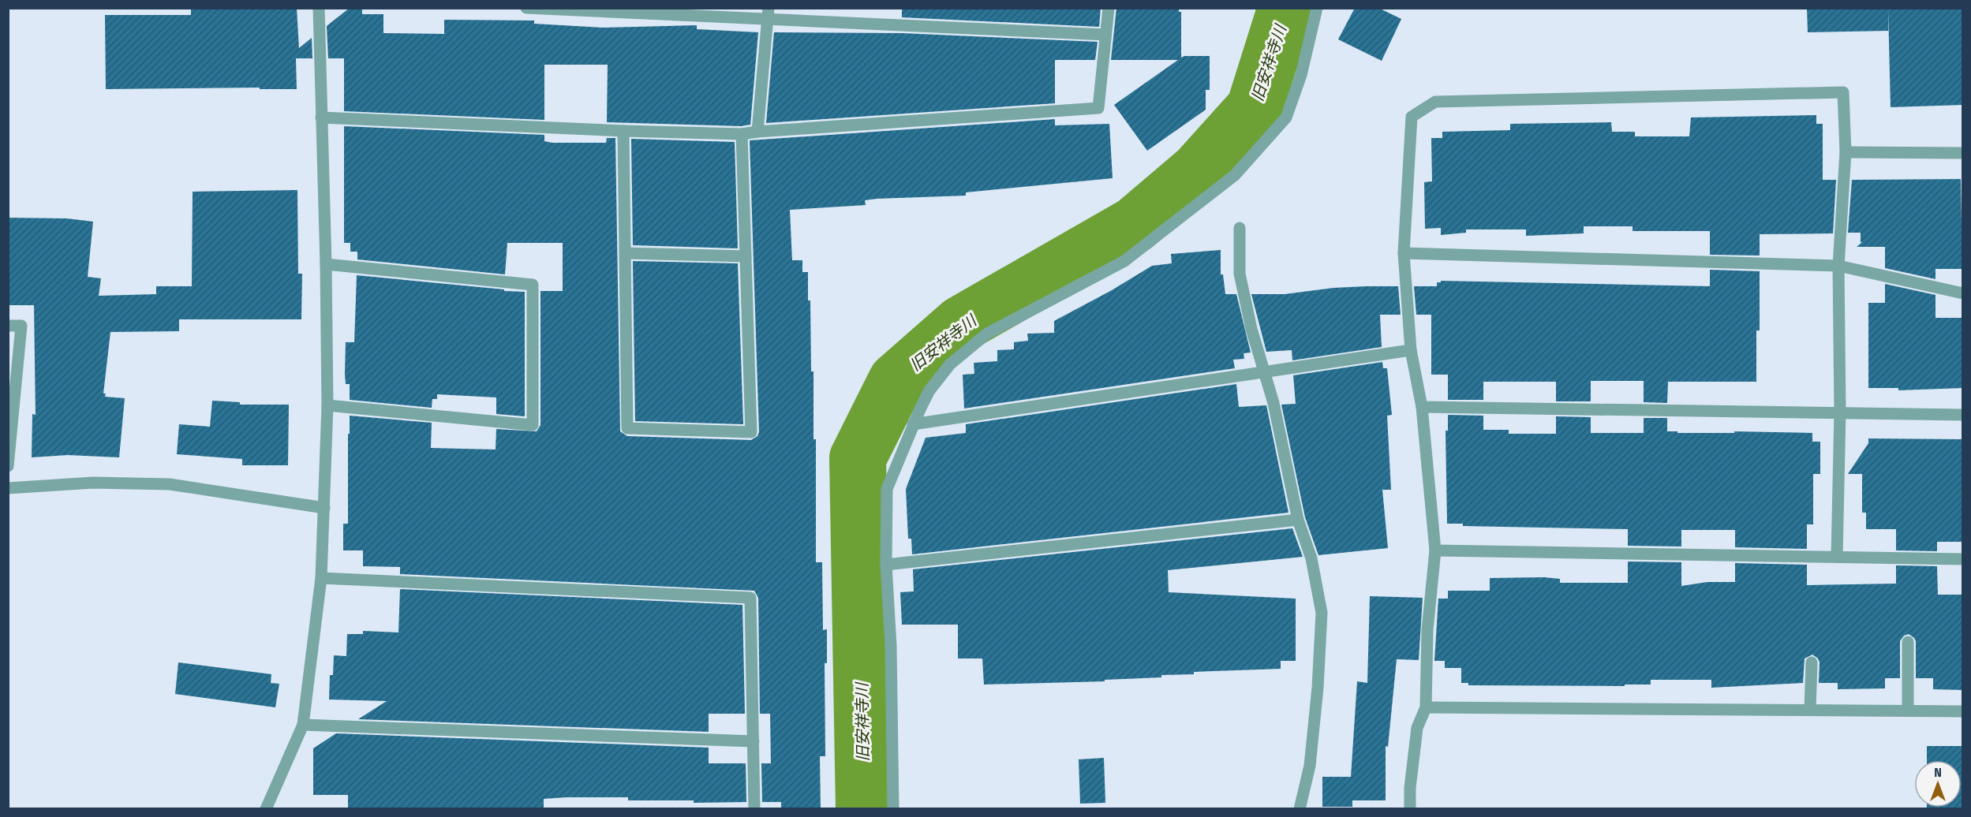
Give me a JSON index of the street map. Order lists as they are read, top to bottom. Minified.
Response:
{"water":["旧安祥寺川"],"north":"top"}
